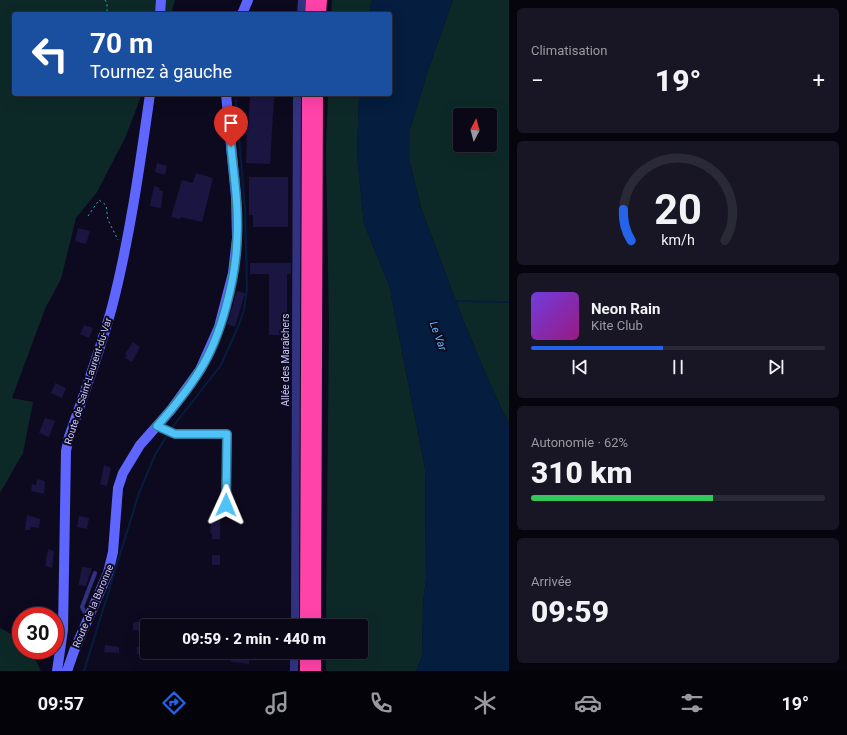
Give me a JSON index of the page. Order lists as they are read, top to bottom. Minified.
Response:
{"streets":{"main road":["Route de Saint-Laurent-du-Var","Route de la Baronne"],"street":["Allée des Maraîchers"]},"water":["Le Var"],"north":"top","page":{"tile":["Climatisation",["Autonomie · 62%","310 km"],["Arrivée","09:59"]],"turn":["70 m","Tournez à gauche"],"heat":["−","19°","+"],"song":["Neon Rain","Kite Club"],"limit":"30","trip":"09:59 · 2 min · 440 m","tabs":["09:57","19°"],"gauge":["20","km/h"]}}
